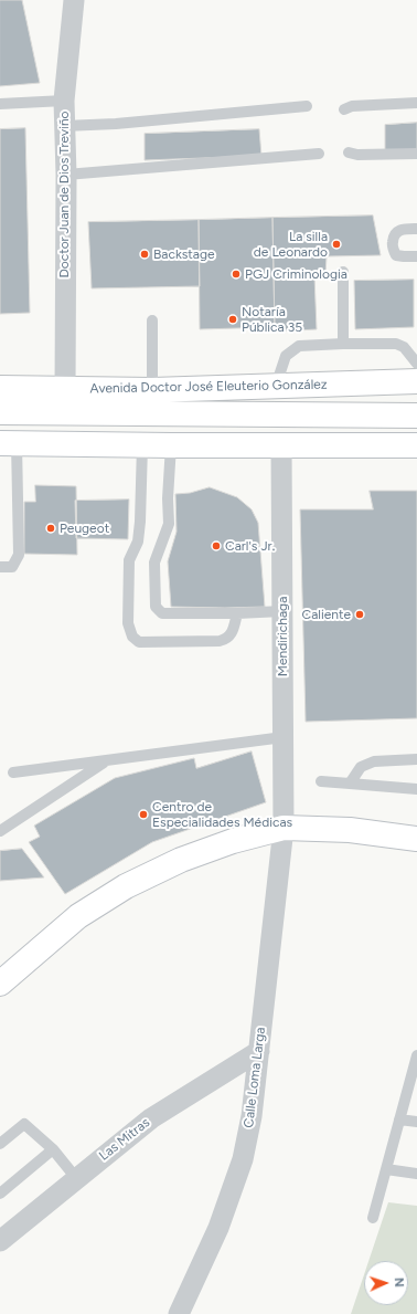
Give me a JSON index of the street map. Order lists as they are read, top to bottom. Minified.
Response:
{"streets":{"main road":["Avenida Doctor José Eleuterio González"],"street":["Doctor Juan de Dios Treviño","Mendirichaga","Calle Loma Larga","Las Mitras"]},"crossings":[["Doctor Juan de Dios Treviño","Avenida Doctor José Eleuterio González"],["Mendirichaga","Calle Loma Larga"],["Calle Loma Larga","Las Mitras"]],"places":["La silla de Leonardo","Backstage","PGJ Criminologia","Notaría Pública 35","Peugeot","Carl's Jr.","Caliente","Centro de Especialidades Médicas"],"north":"right"}
